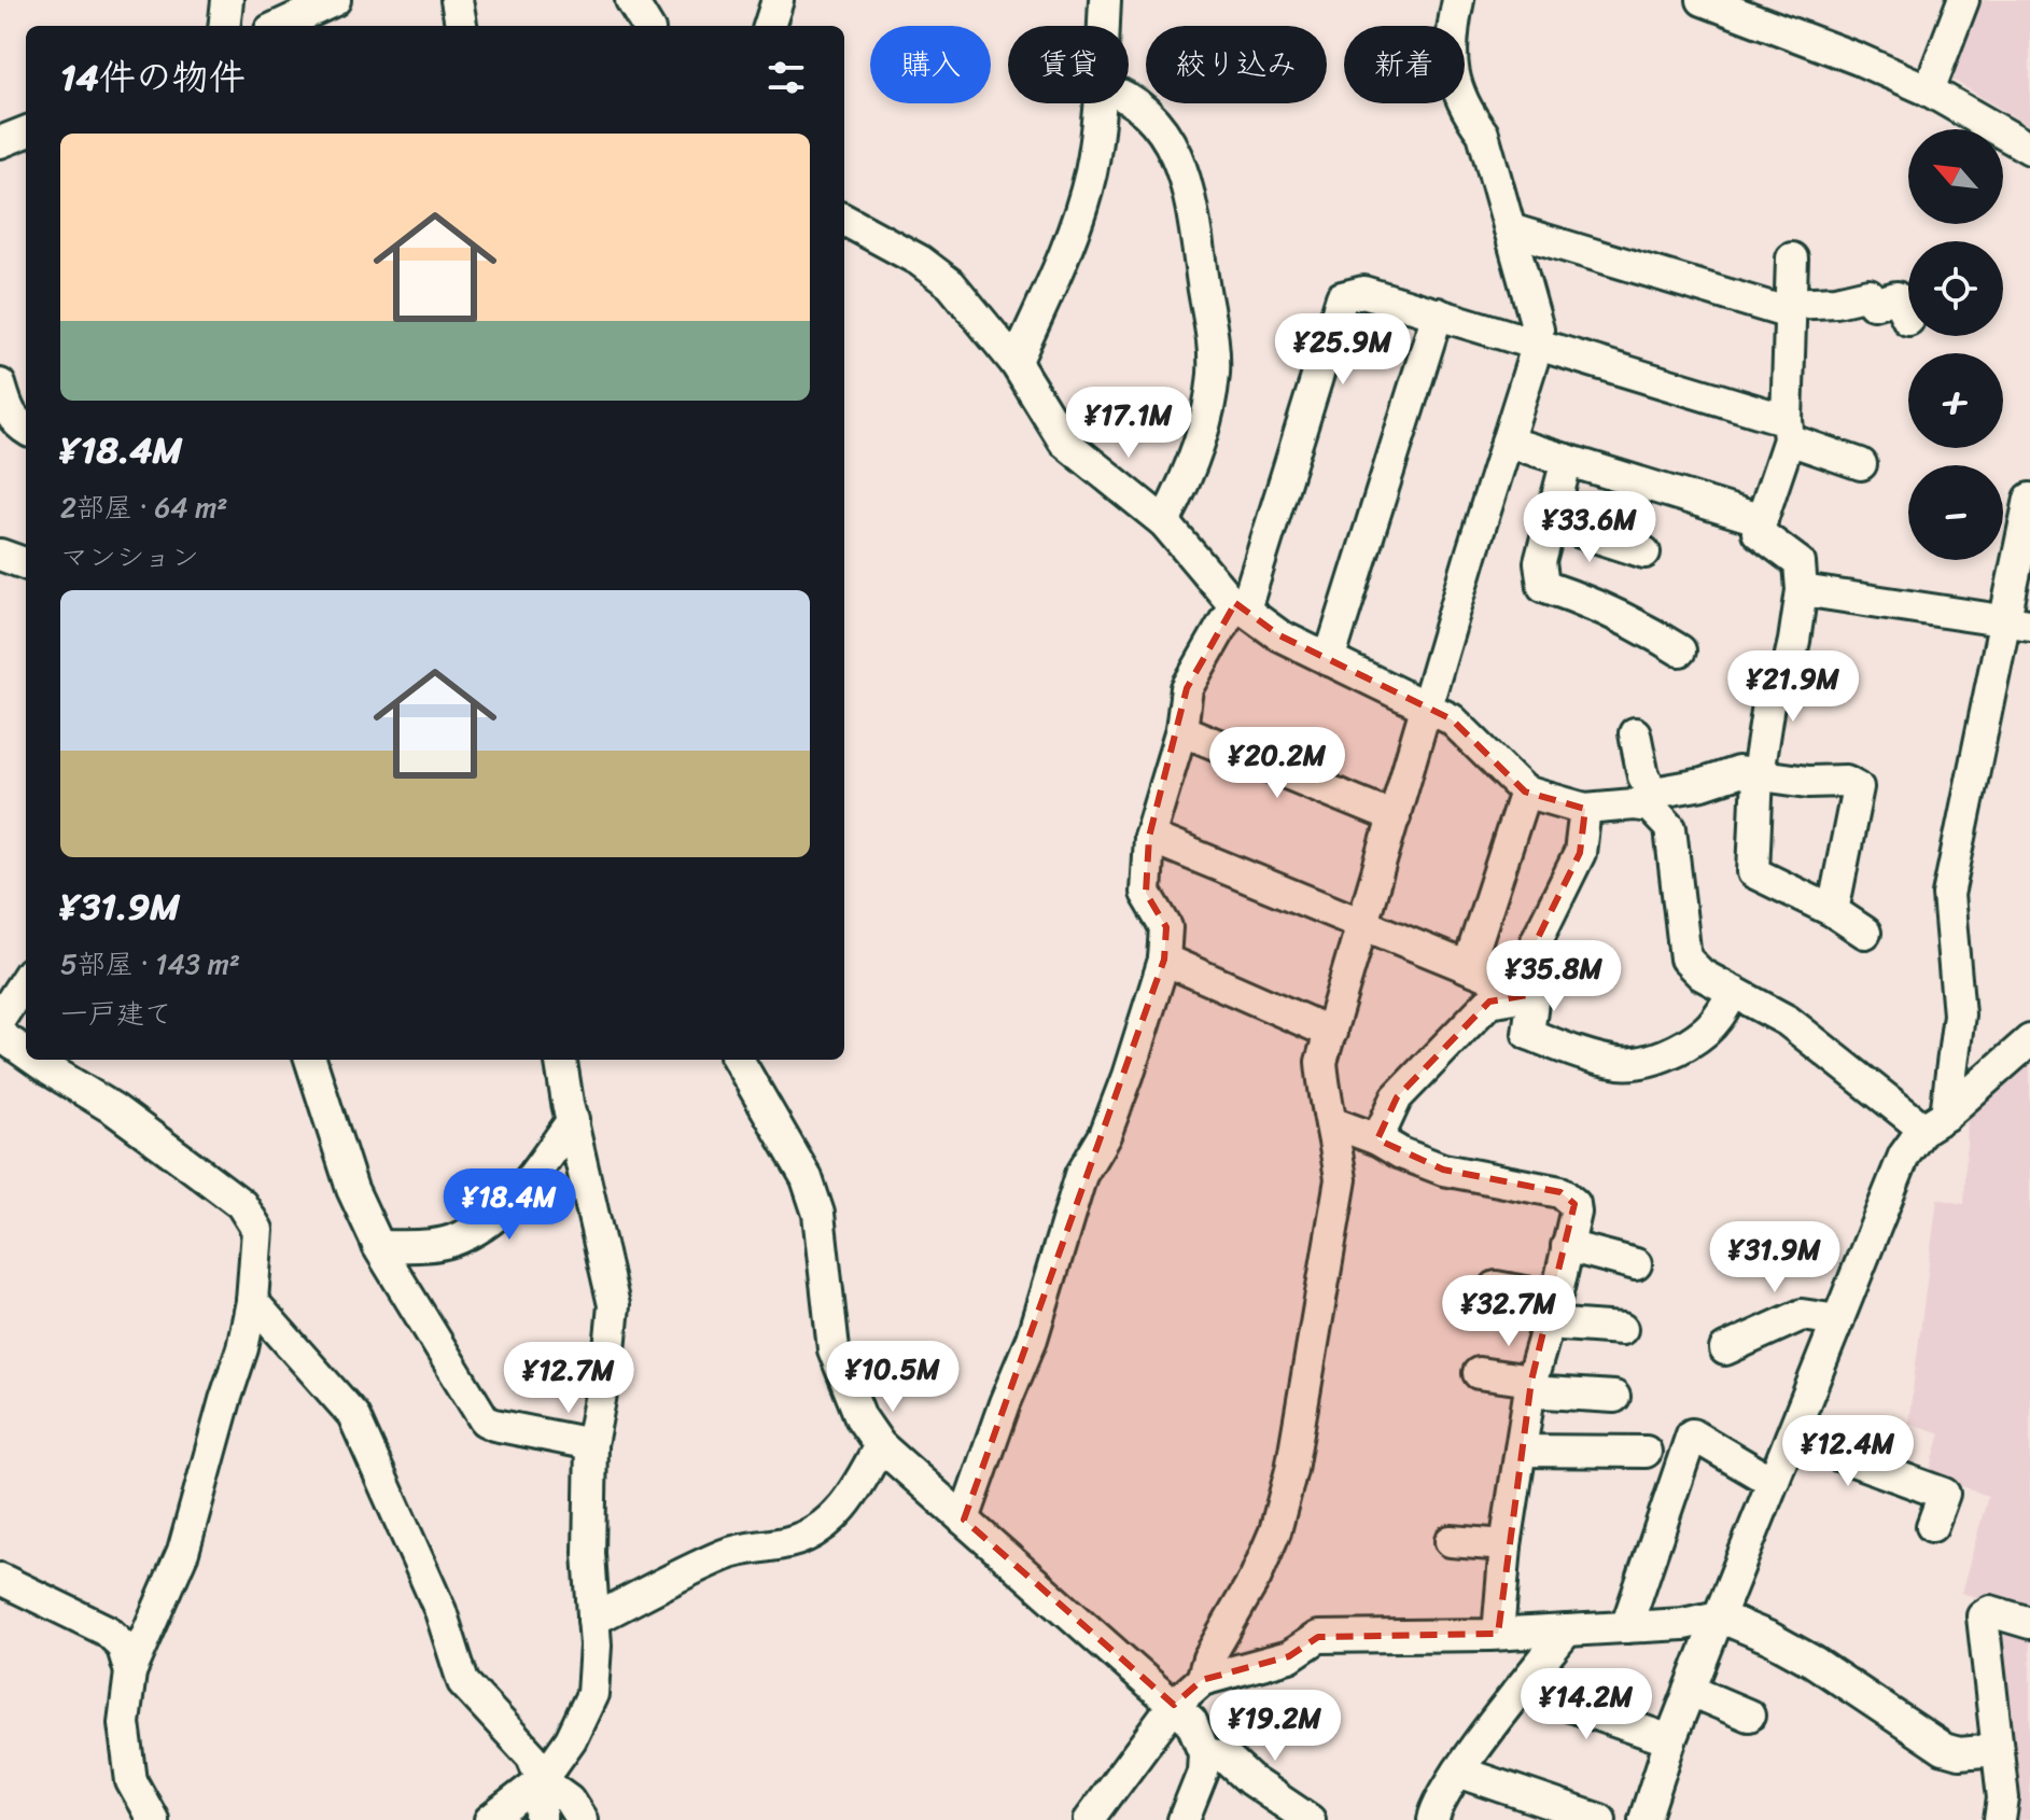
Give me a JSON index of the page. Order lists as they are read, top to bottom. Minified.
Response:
{"north":"top left","page":{"chip":["購入","賃貸","絞り込み","新着"],"heading":"14件の物件","map_buttons":["+","−"],"list":[{"name":"¥18.4M","note":"2部屋 · 64 m² · マンション"},{"name":"¥31.9M","note":"5部屋 · 143 m² · 一戸建て"}],"price":["¥25.9M","¥17.1M","¥33.6M","¥21.9M","¥20.2M","¥35.8M","¥18.4M","¥31.9M","¥32.7M","¥10.5M","¥12.7M","¥12.4M","¥14.2M","¥19.2M"]}}
